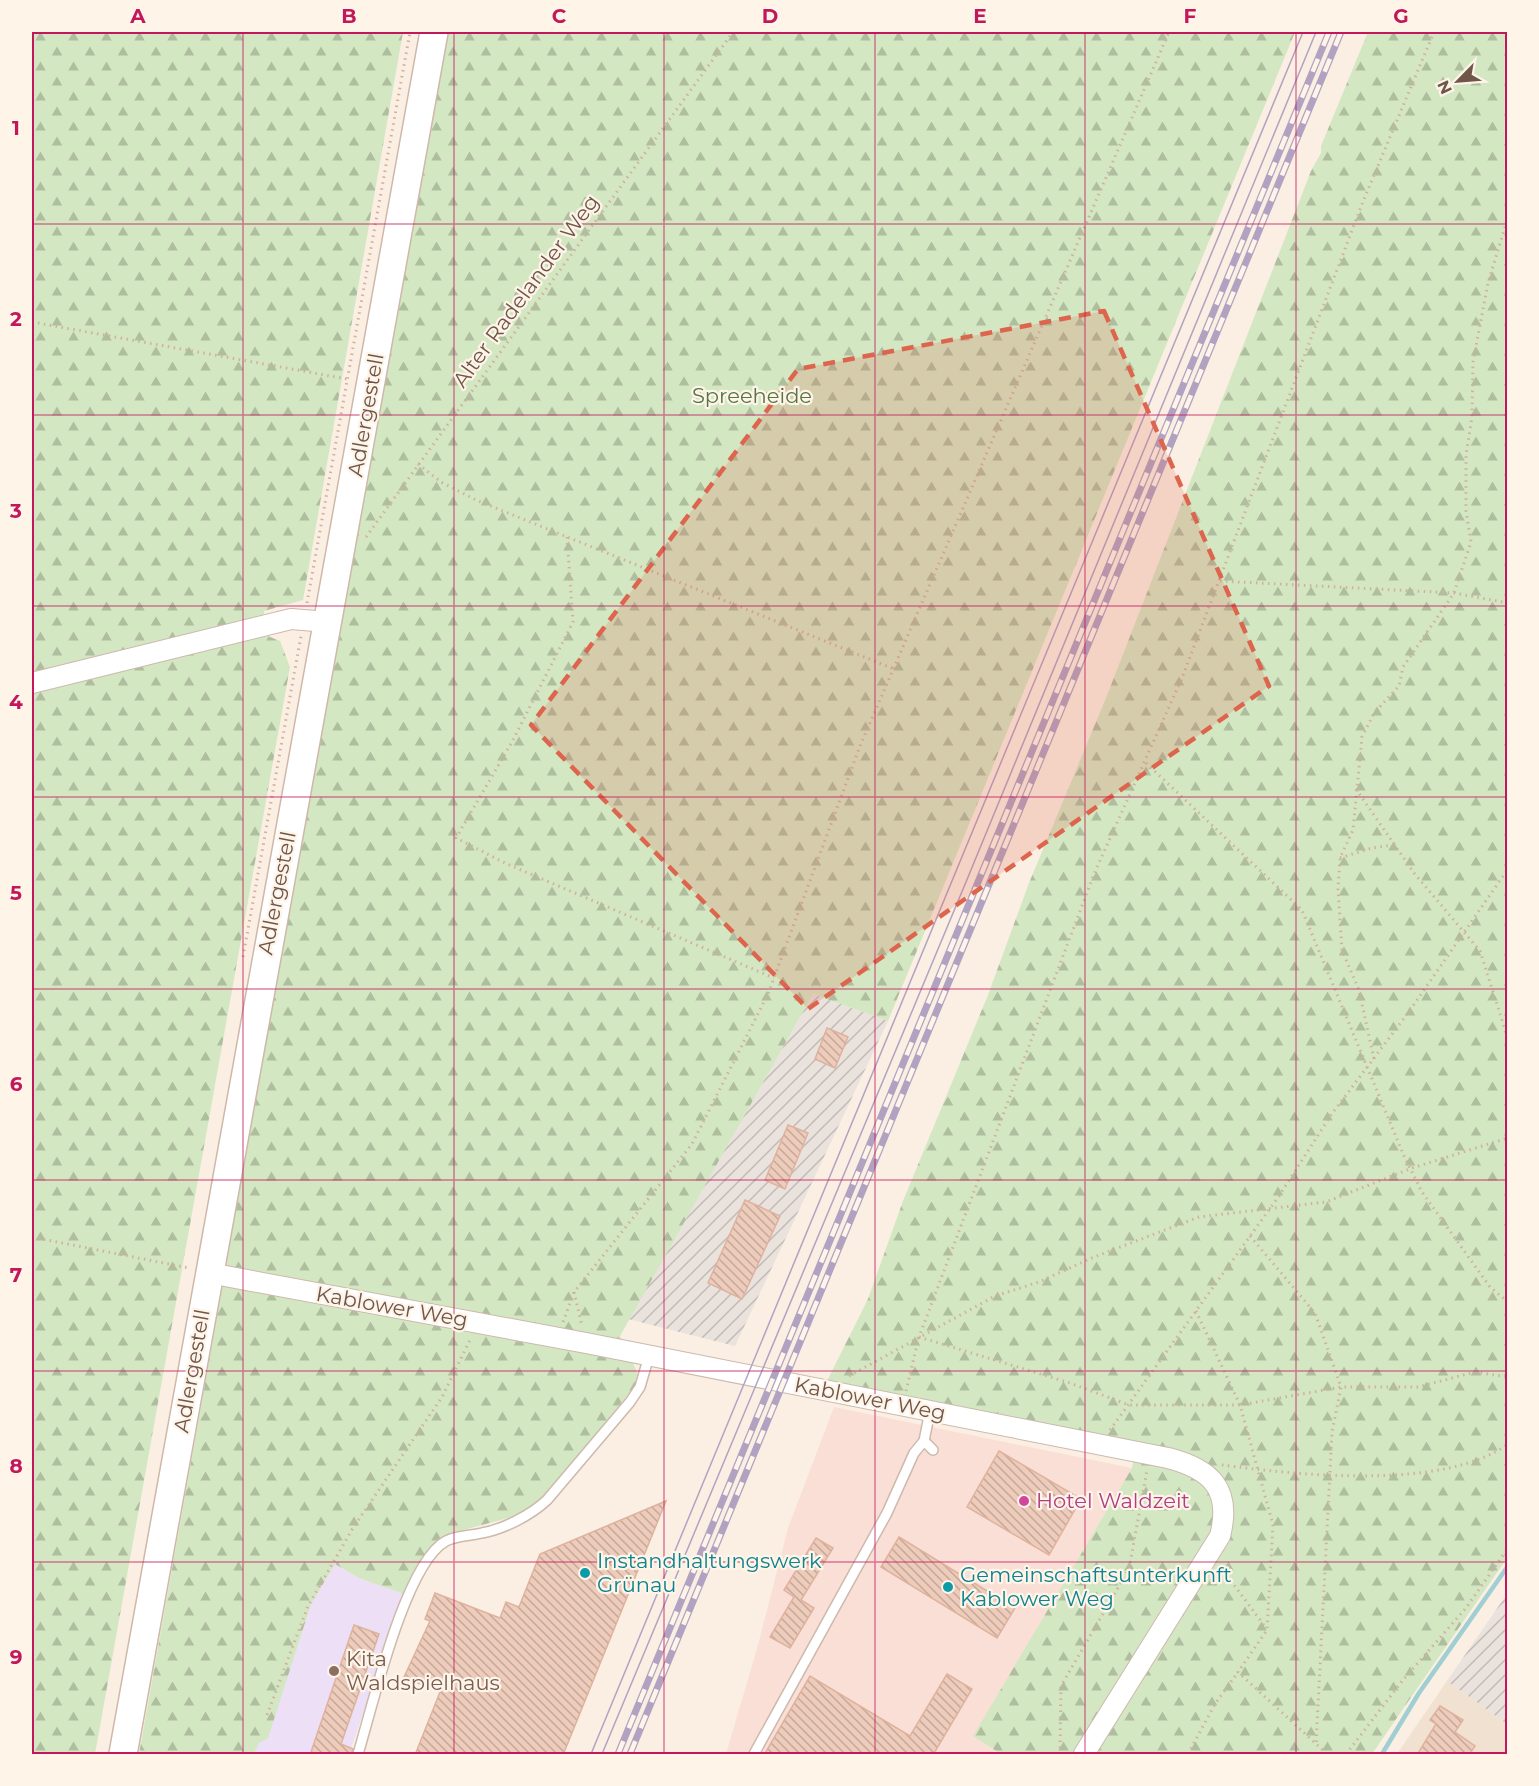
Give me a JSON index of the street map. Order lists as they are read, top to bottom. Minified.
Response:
{"streets":{"main road":["Adlergestell"],"street":["Kablower Weg"],"path":["Alter Radelander Weg"]},"crossings":[["Adlergestell","Kablower Weg"]],"parks":["Spreeheide"],"places":["Hotel Waldzeit","Instandhaltungswerk Grünau","Gemeinschaftsunterkunft Kablower Weg","Kita Waldspielhaus"],"north":"bottom left","grid":{"columns":["A","B","C","D","E","F","G"],"rows":["1","2","3","4","5","6","7","8","9"]}}
